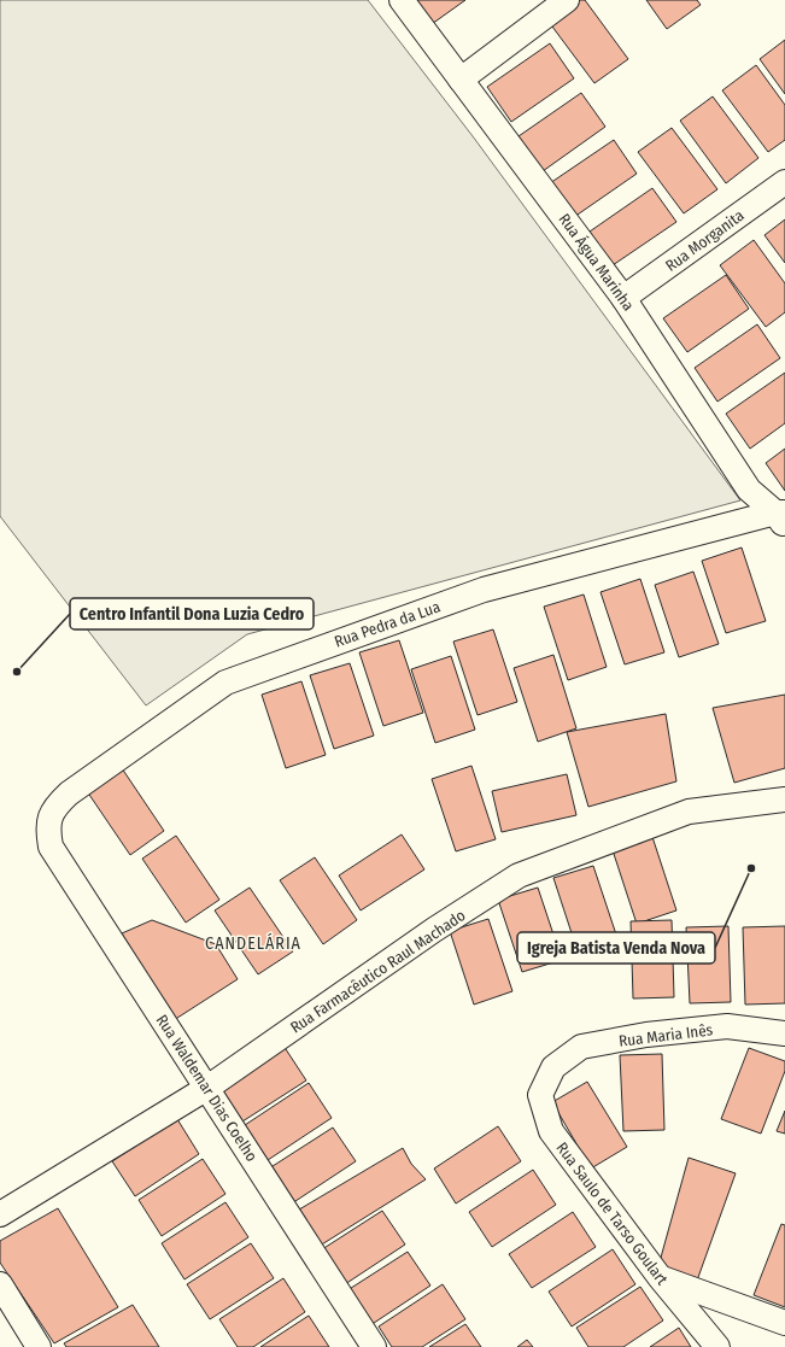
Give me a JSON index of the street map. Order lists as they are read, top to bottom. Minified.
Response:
{"streets":{"street":["Rua Morganita","Rua Água Marinha","Rua Pedra da Lua","Rua Farmacêutico Raul Machado","Rua Maria Inês","Rua Waldemar Dias Coelho","Rua Saulo de Tarso Goulart"]},"crossings":[["Rua Morganita","Rua Água Marinha"],["Rua Água Marinha","Rua Pedra da Lua"],["Rua Pedra da Lua","Rua Waldemar Dias Coelho"],["Rua Farmacêutico Raul Machado","Rua Waldemar Dias Coelho"],["Rua Maria Inês","Rua Saulo de Tarso Goulart"]],"districts":["CANDELÁRIA"],"places":["Centro Infantil Dona Luzia Cedro","Igreja Batista Venda Nova"]}
